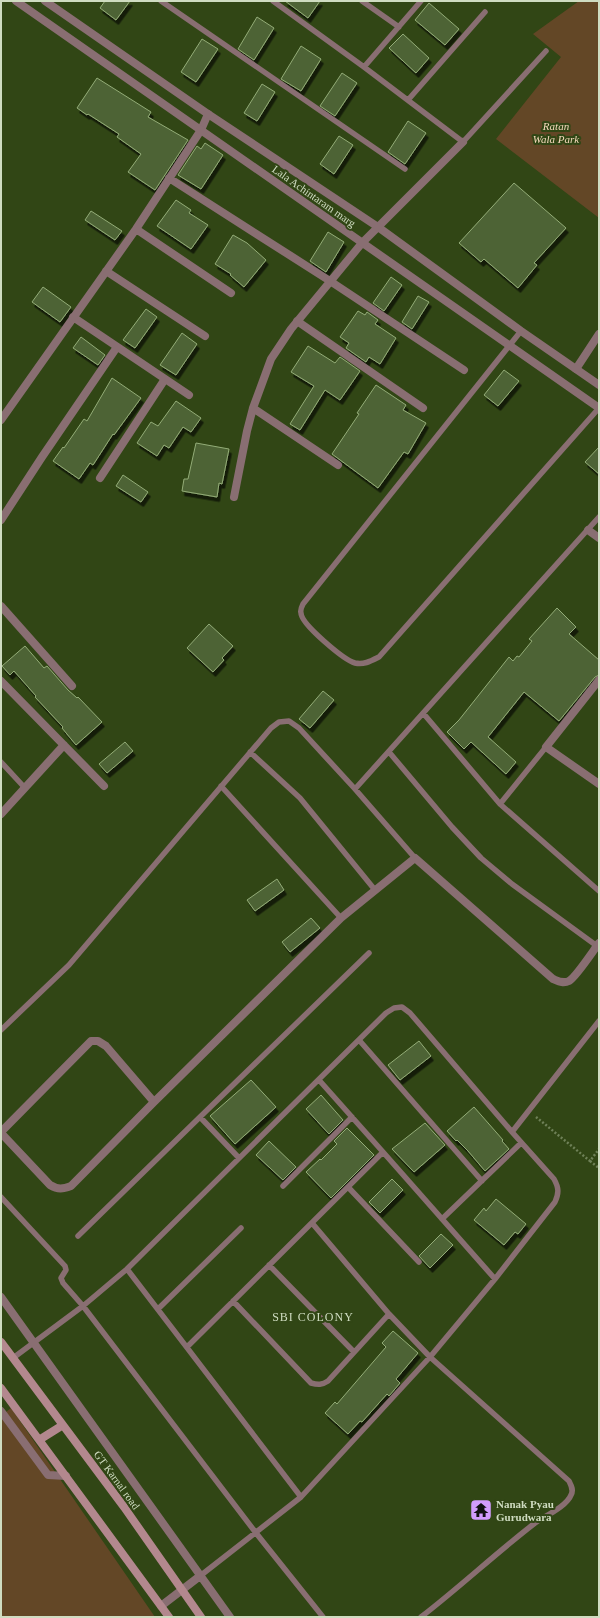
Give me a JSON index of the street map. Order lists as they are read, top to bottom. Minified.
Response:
{"streets":{"main road":["GT Karnal road"],"street":["Lala Achintaram marg"]},"districts":["SBI COLONY"],"parks":["Ratan Wala Park"],"places":{"temple":["Nanak Pyau Gurudwara"]}}
